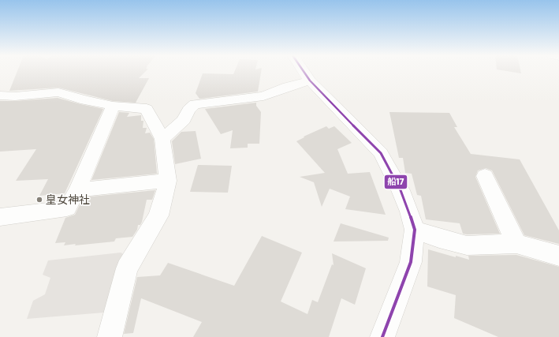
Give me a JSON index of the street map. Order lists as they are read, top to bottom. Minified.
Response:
{"places":["皇女神社"],"lines":["transit line 船17"]}
